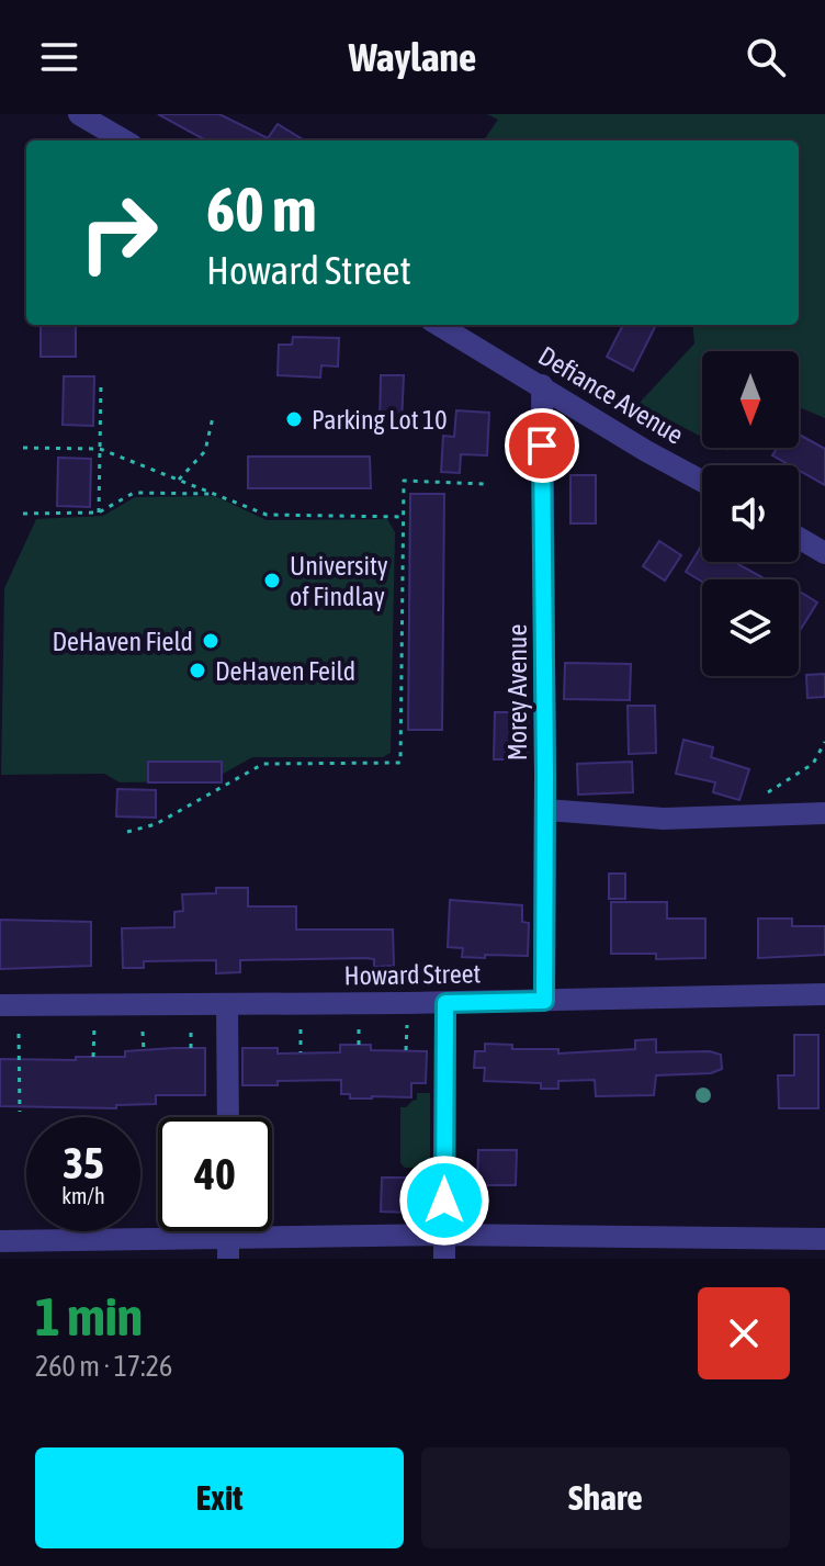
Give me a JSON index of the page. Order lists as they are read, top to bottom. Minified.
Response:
{"streets":{"street":["Defiance Avenue","Morey Avenue","Howard Street"]},"crossings":[["Defiance Avenue","Morey Avenue"],["Morey Avenue","Howard Street"]],"places":["Parking Lot 10","University of Findlay","DeHaven Field","DeHaven Feild"],"north":"bottom","page":{"header":"Waylane","turn":["60 m","Howard Street"],"speed":"35 km/h","limit":"40","heading":["1 min","260 m · 17:26"],"buttons":["Exit","Share"]}}
